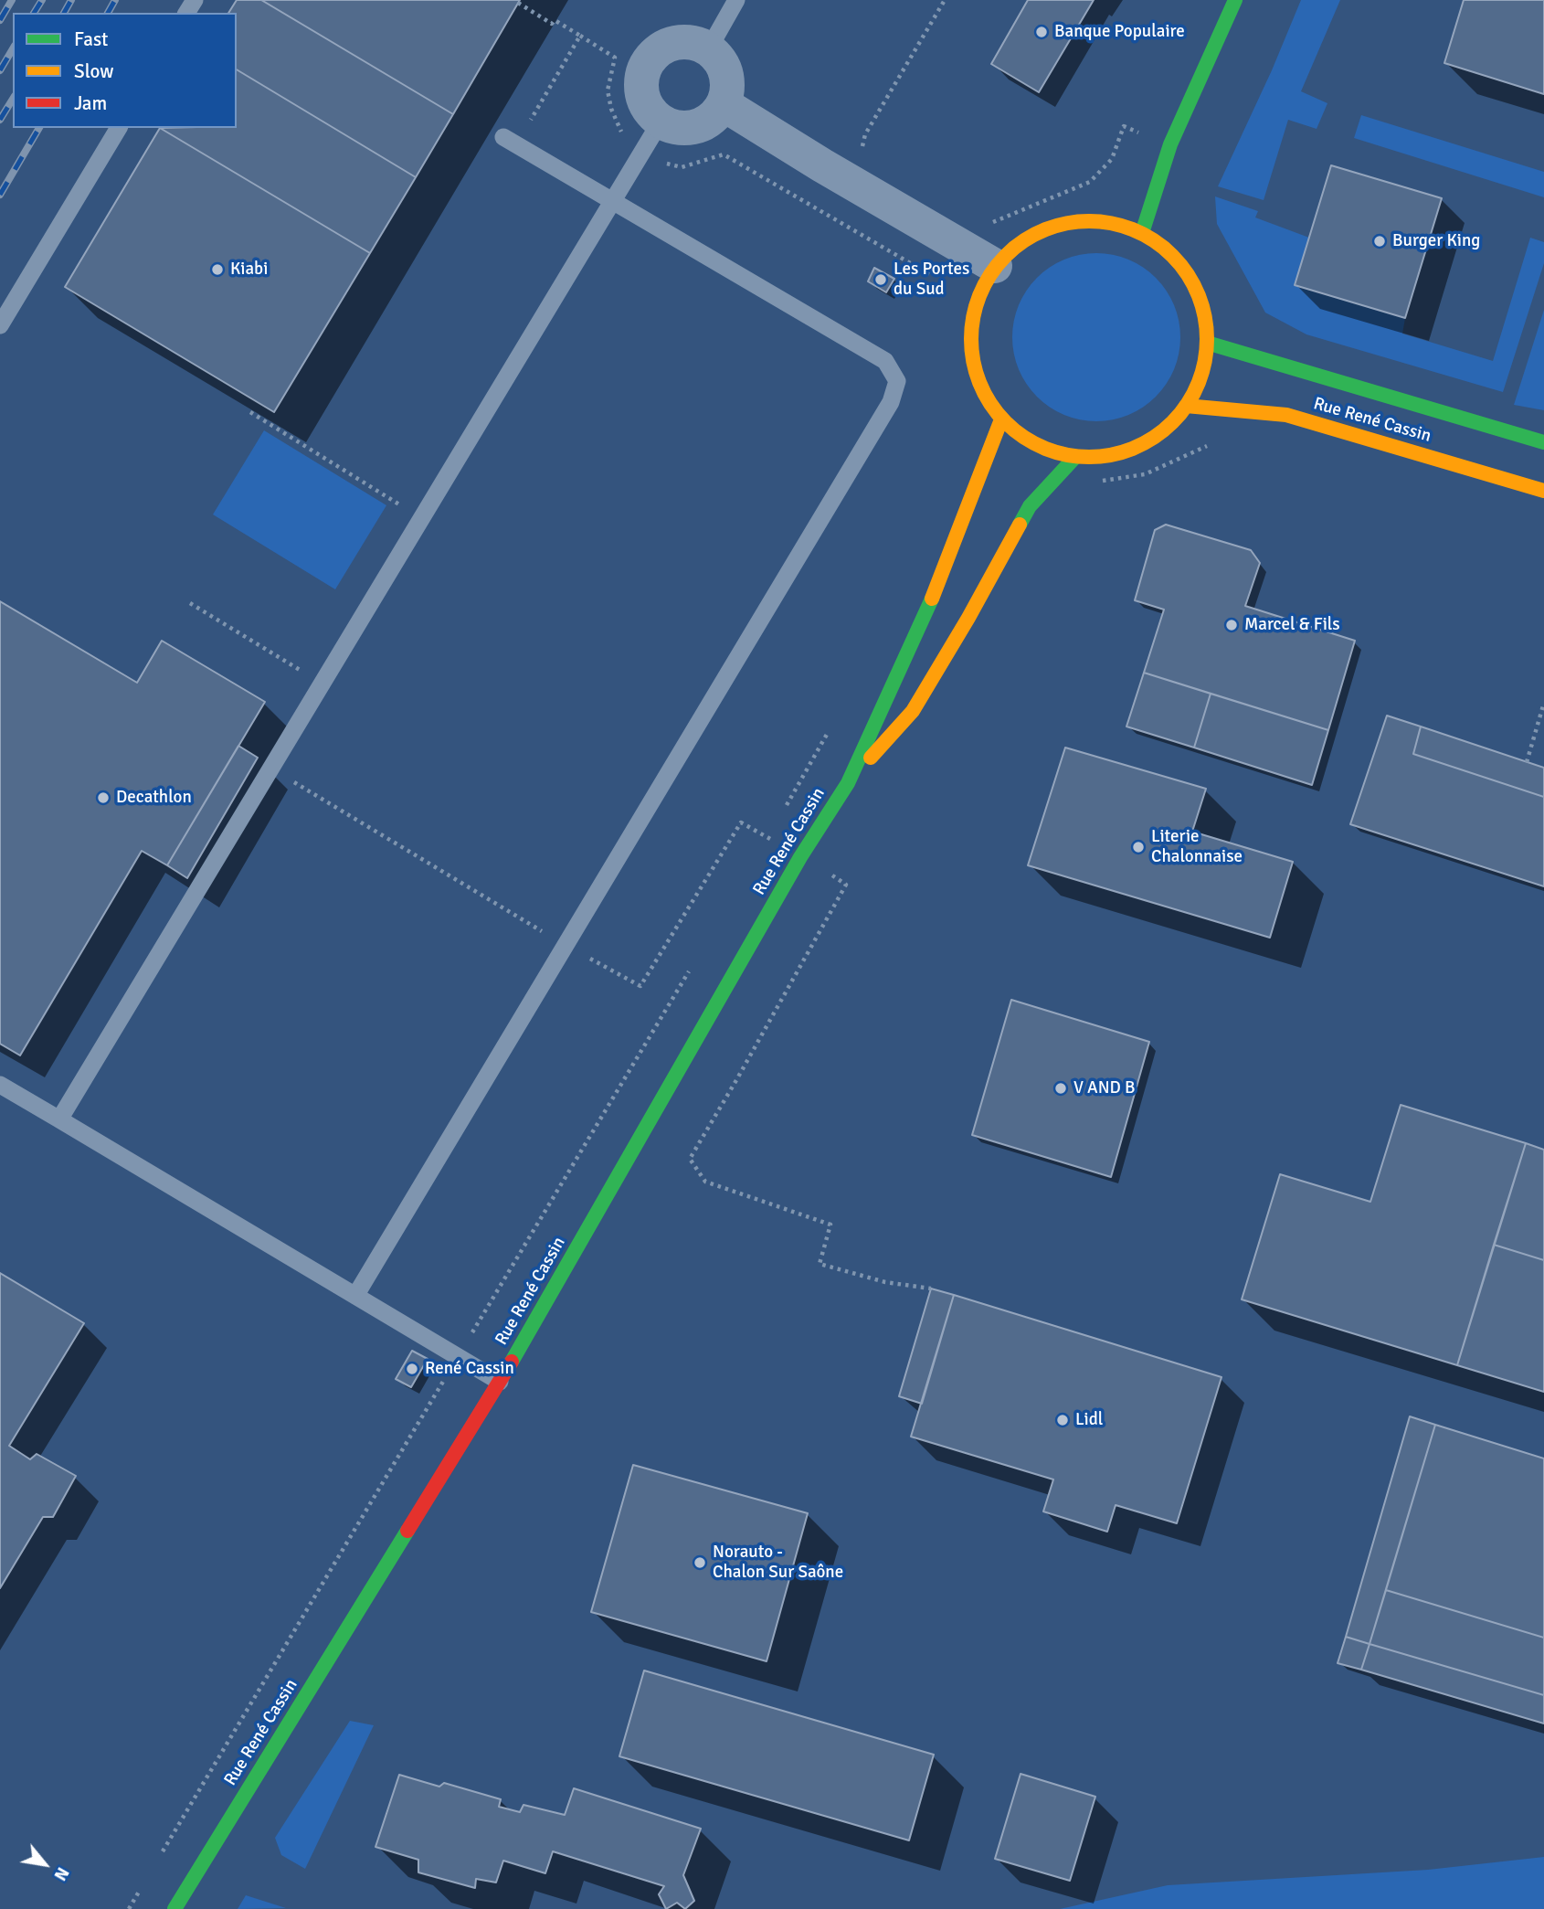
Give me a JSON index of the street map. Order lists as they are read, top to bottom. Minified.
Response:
{"streets":{"main road":["Rue René Cassin"]},"places":["Banque Populaire","Burger King","Kiabi","Les Portes du Sud","Marcel & Fils","Decathlon","Literie Chalonnaise","V AND B","René Cassin","Lidl","Norauto - Chalon Sur Saône"],"legend":["Fast","Slow","Jam"],"north":"bottom right"}
